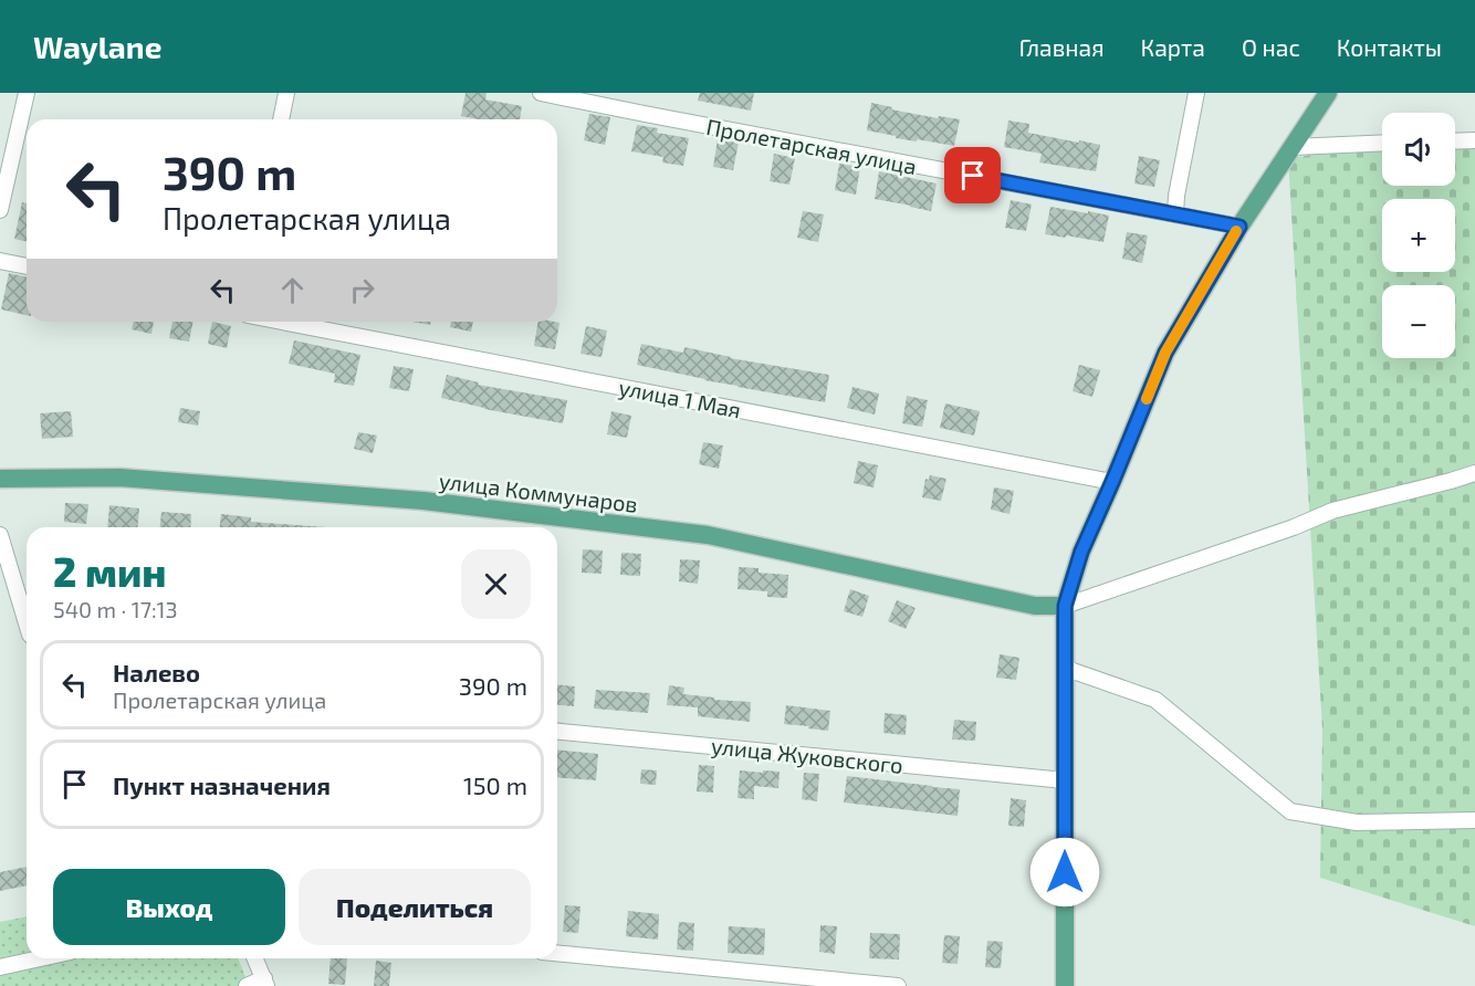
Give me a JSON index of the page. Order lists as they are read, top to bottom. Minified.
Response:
{"streets":{"main road":["улица Коммунаров"],"street":["Пролетарская улица","улица 1 Мая","улица Жуковского"]},"page":{"header":"Waylane","nav":["Главная","Карта","О нас","Контакты"],"map_buttons":["+","−"],"turn":["390 m","Пролетарская улица"],"heading":["2 мин","540 m · 17:13"],"list":[{"name":"Налево","note":"Пролетарская улица","value":"390 m"},{"name":"Пункт назначения","value":"150 m"}],"buttons":["Выход","Поделиться"]}}
